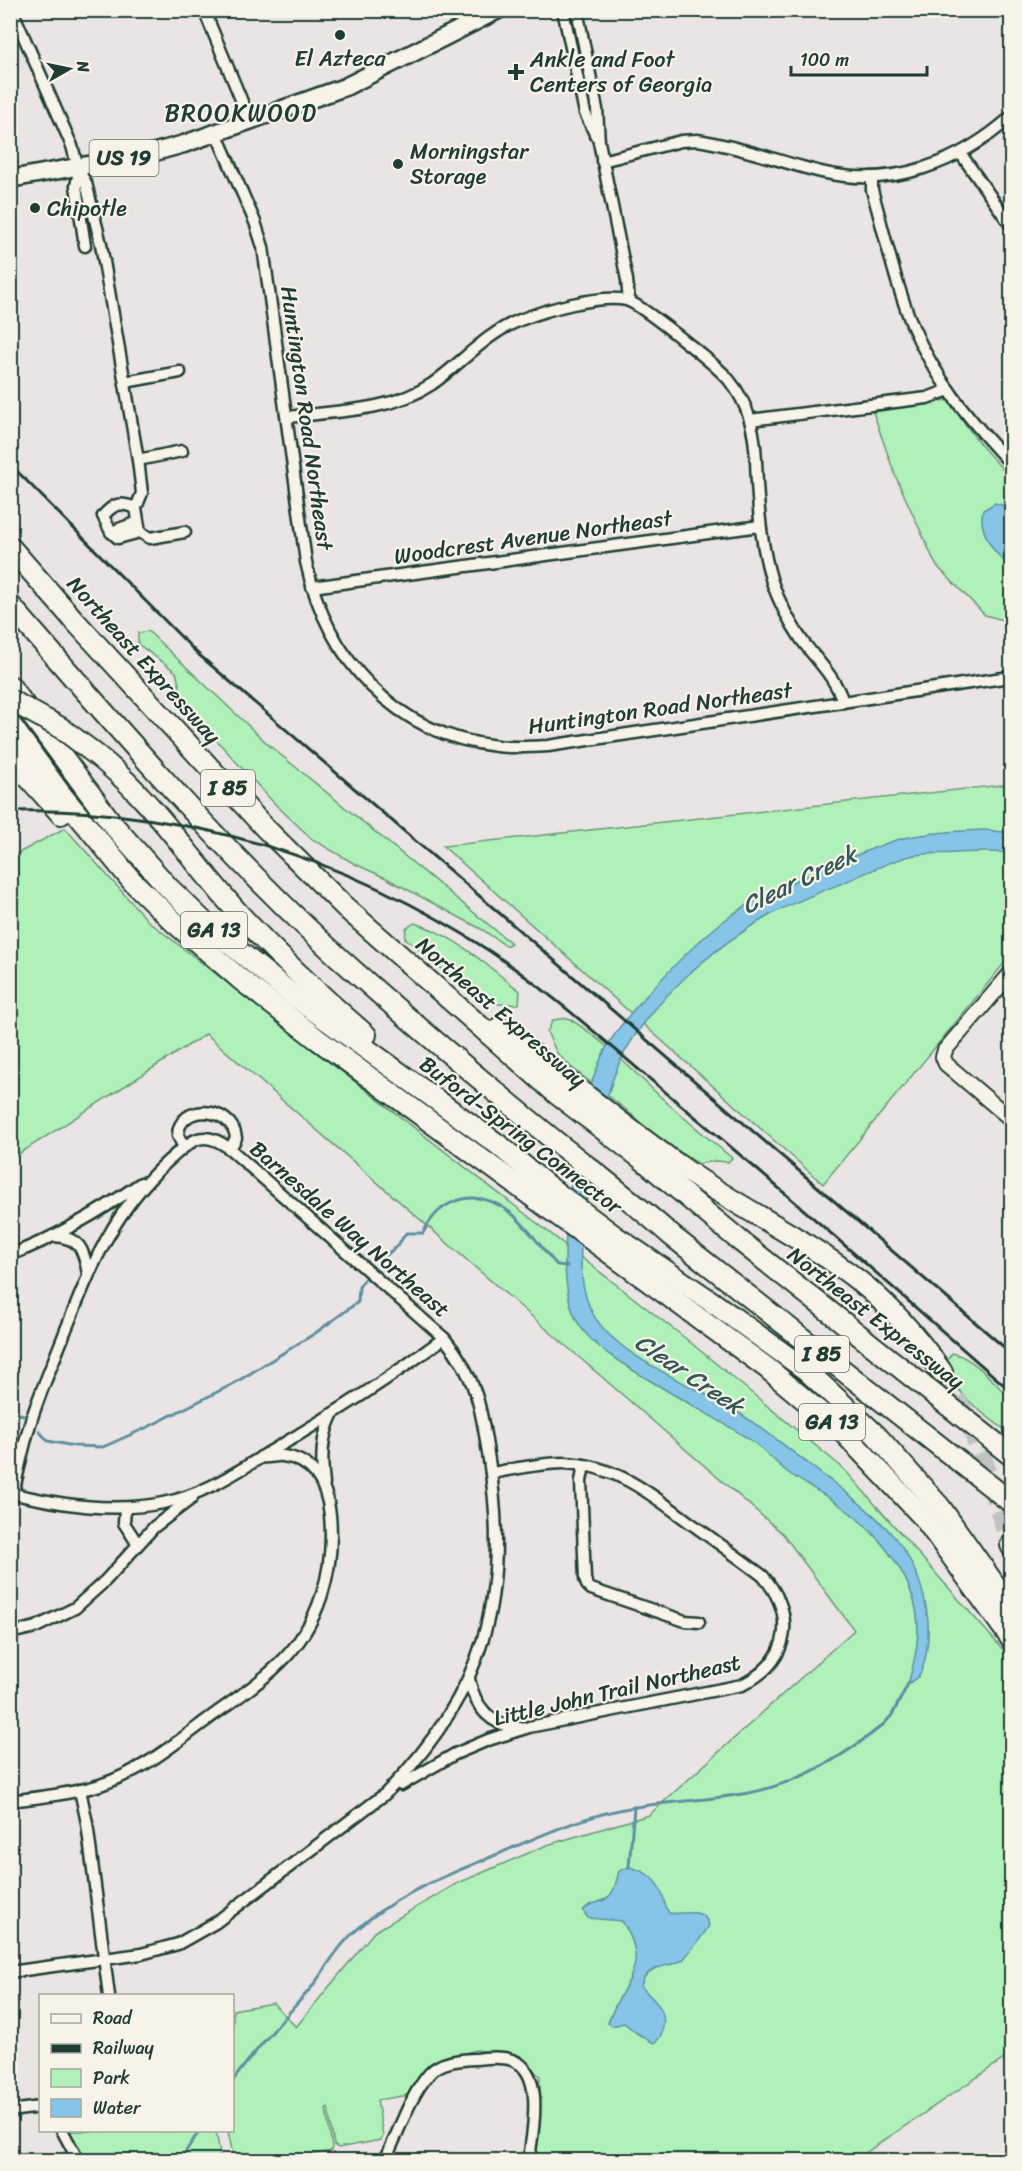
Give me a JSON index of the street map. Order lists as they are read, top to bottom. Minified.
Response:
{"streets":{"highway":["US 19","Northeast Expressway","I 85","GA 13","Buford-Spring Connector"],"street":["Huntington Road Northeast","Woodcrest Avenue Northeast","Barnesdale Way Northeast","Little John Trail Northeast"]},"crossings":[["US 19","Huntington Road Northeast"],["Huntington Road Northeast","Woodcrest Avenue Northeast"],["Barnesdale Way Northeast","Little John Trail Northeast"]],"districts":["BROOKWOOD"],"water":["Clear Creek"],"places":{"other":["El Azteca","Morningstar Storage","Chipotle"],"health":["Ankle and Foot Centers of Georgia"]},"legend":["Road","Railway","Park","Water"],"scale_bar":"100 m","north":"right"}
